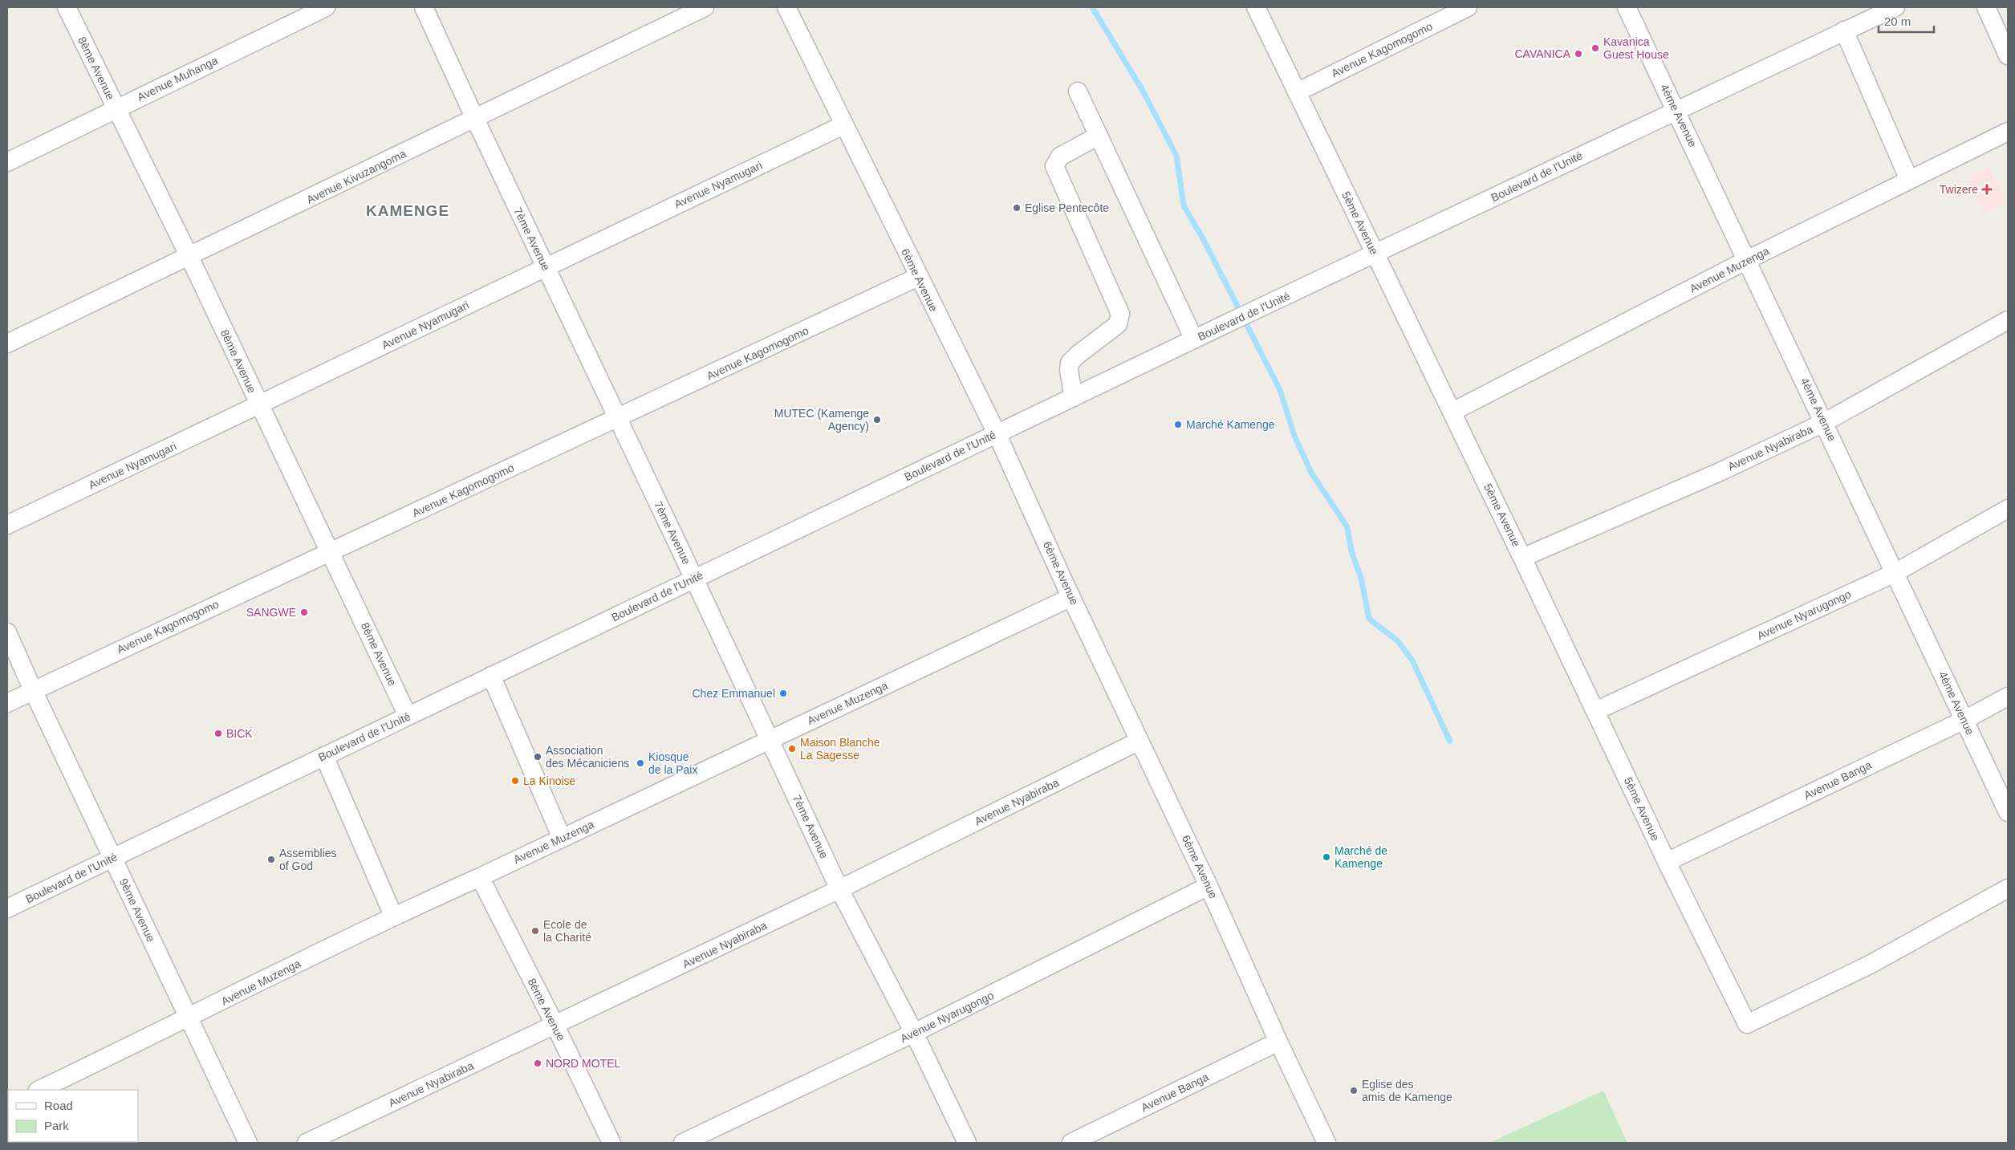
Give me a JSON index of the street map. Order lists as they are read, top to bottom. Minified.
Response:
{"streets":{"street":["Avenue Kagomogomo","8ème Avenue","Avenue Muhanga","4ème Avenue","Avenue Kivuzangoma","Boulevard de l'Unité","Avenue Nyamugari","5ème Avenue","7ème Avenue","Avenue Muzenga","6ème Avenue","Avenue Nyabiraba","Avenue Nyarugongo","Avenue Banga","9ème Avenue"]},"crossings":[["Avenue Kagomogomo","8ème Avenue"],["Avenue Kagomogomo","5ème Avenue"],["Avenue Kagomogomo","7ème Avenue"],["Avenue Kagomogomo","6ème Avenue"],["Avenue Kagomogomo","9ème Avenue"],["8ème Avenue","Avenue Muhanga"],["8ème Avenue","Avenue Kivuzangoma"],["8ème Avenue","Boulevard de l'Unité"],["8ème Avenue","Avenue Nyamugari"],["8ème Avenue","Avenue Muzenga"],["8ème Avenue","Avenue Nyabiraba"],["4ème Avenue","Boulevard de l'Unité"],["4ème Avenue","Avenue Muzenga"],["4ème Avenue","Avenue Nyabiraba"],["4ème Avenue","Avenue Nyarugongo"],["4ème Avenue","Avenue Banga"],["Avenue Kivuzangoma","7ème Avenue"],["Boulevard de l'Unité","5ème Avenue"],["Boulevard de l'Unité","7ème Avenue"],["Boulevard de l'Unité","6ème Avenue"],["Boulevard de l'Unité","9ème Avenue"],["Avenue Nyamugari","7ème Avenue"],["Avenue Nyamugari","6ème Avenue"],["5ème Avenue","Avenue Muzenga"],["5ème Avenue","Avenue Nyabiraba"],["5ème Avenue","Avenue Nyarugongo"],["5ème Avenue","Avenue Banga"],["7ème Avenue","Avenue Muzenga"],["7ème Avenue","Avenue Nyabiraba"],["7ème Avenue","Avenue Nyarugongo"],["Avenue Muzenga","6ème Avenue"],["Avenue Muzenga","9ème Avenue"],["6ème Avenue","Avenue Nyabiraba"],["6ème Avenue","Avenue Nyarugongo"],["6ème Avenue","Avenue Banga"]],"districts":["KAMENGE"],"places":{"other":["Kavanica Guest House","CAVANICA","Eglise Pentecôte","MUTEC (Kamenge Agency)","Marché Kamenge","SANGWE","Chez Emmanuel","BICK","Maison Blanche La Sagesse","Association des Mécaniciens","Kiosque de la Paix","La Kinoise","Marché de Kamenge","Assemblies of God","Ecole de la Charité","NORD MOTEL","Eglise des amis de Kamenge"],"health":["Twizere"]},"legend":["Road","Park"],"scale_bar":"20 m"}
